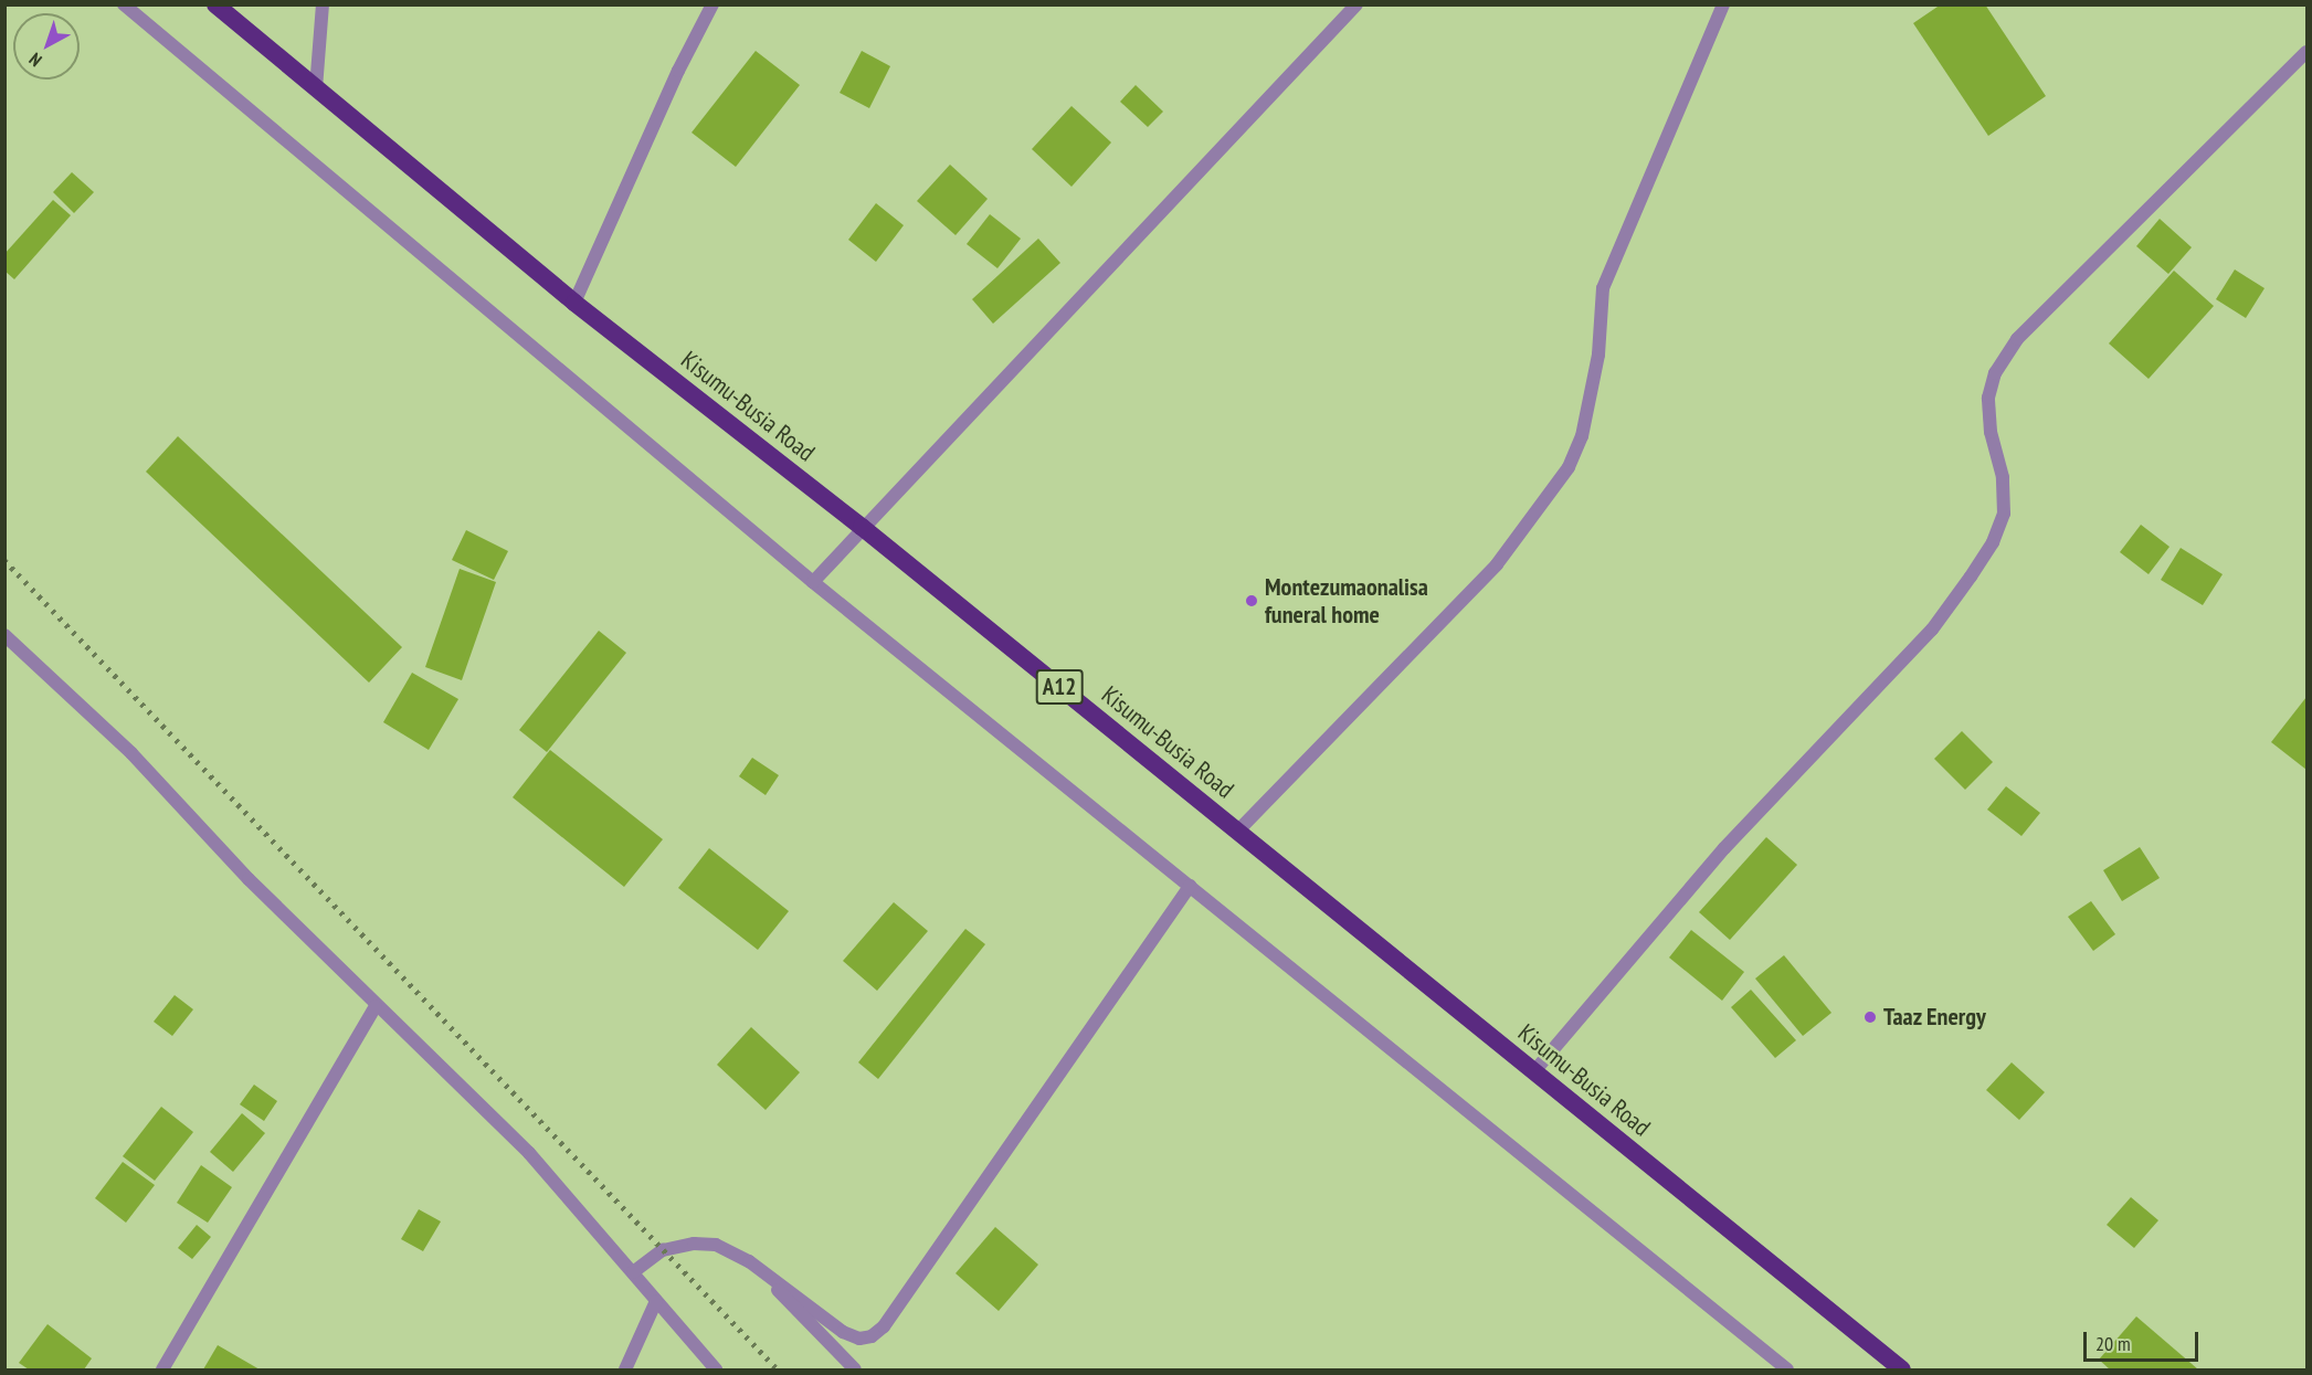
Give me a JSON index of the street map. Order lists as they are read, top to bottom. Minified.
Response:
{"streets":{"highway":["Kisumu-Busia Road","A12"]},"places":["Montezumaonalisa funeral home","Taaz Energy"],"scale_bar":"20 m","north":"bottom left"}
